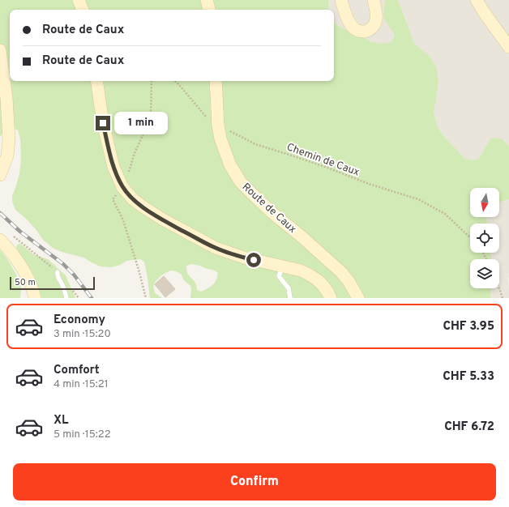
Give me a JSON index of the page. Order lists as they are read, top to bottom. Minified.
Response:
{"streets":{"street":["Route de Caux"],"path":["Chemin de Caux"]},"crossings":[["Chemin de Caux","Route de Caux"]],"scale_bar":"50 m","north":"bottom","page":{"banner":["Route de Caux","Route de Caux"],"bubble":"1 min","scale":"50 m","list":[{"name":"Economy","note":"3 min · 15:20","value":"CHF 3.95"},{"name":"Comfort","note":"4 min · 15:21","value":"CHF 5.33"},{"name":"XL","note":"5 min · 15:22","value":"CHF 6.72"}],"buttons":"Confirm"}}
